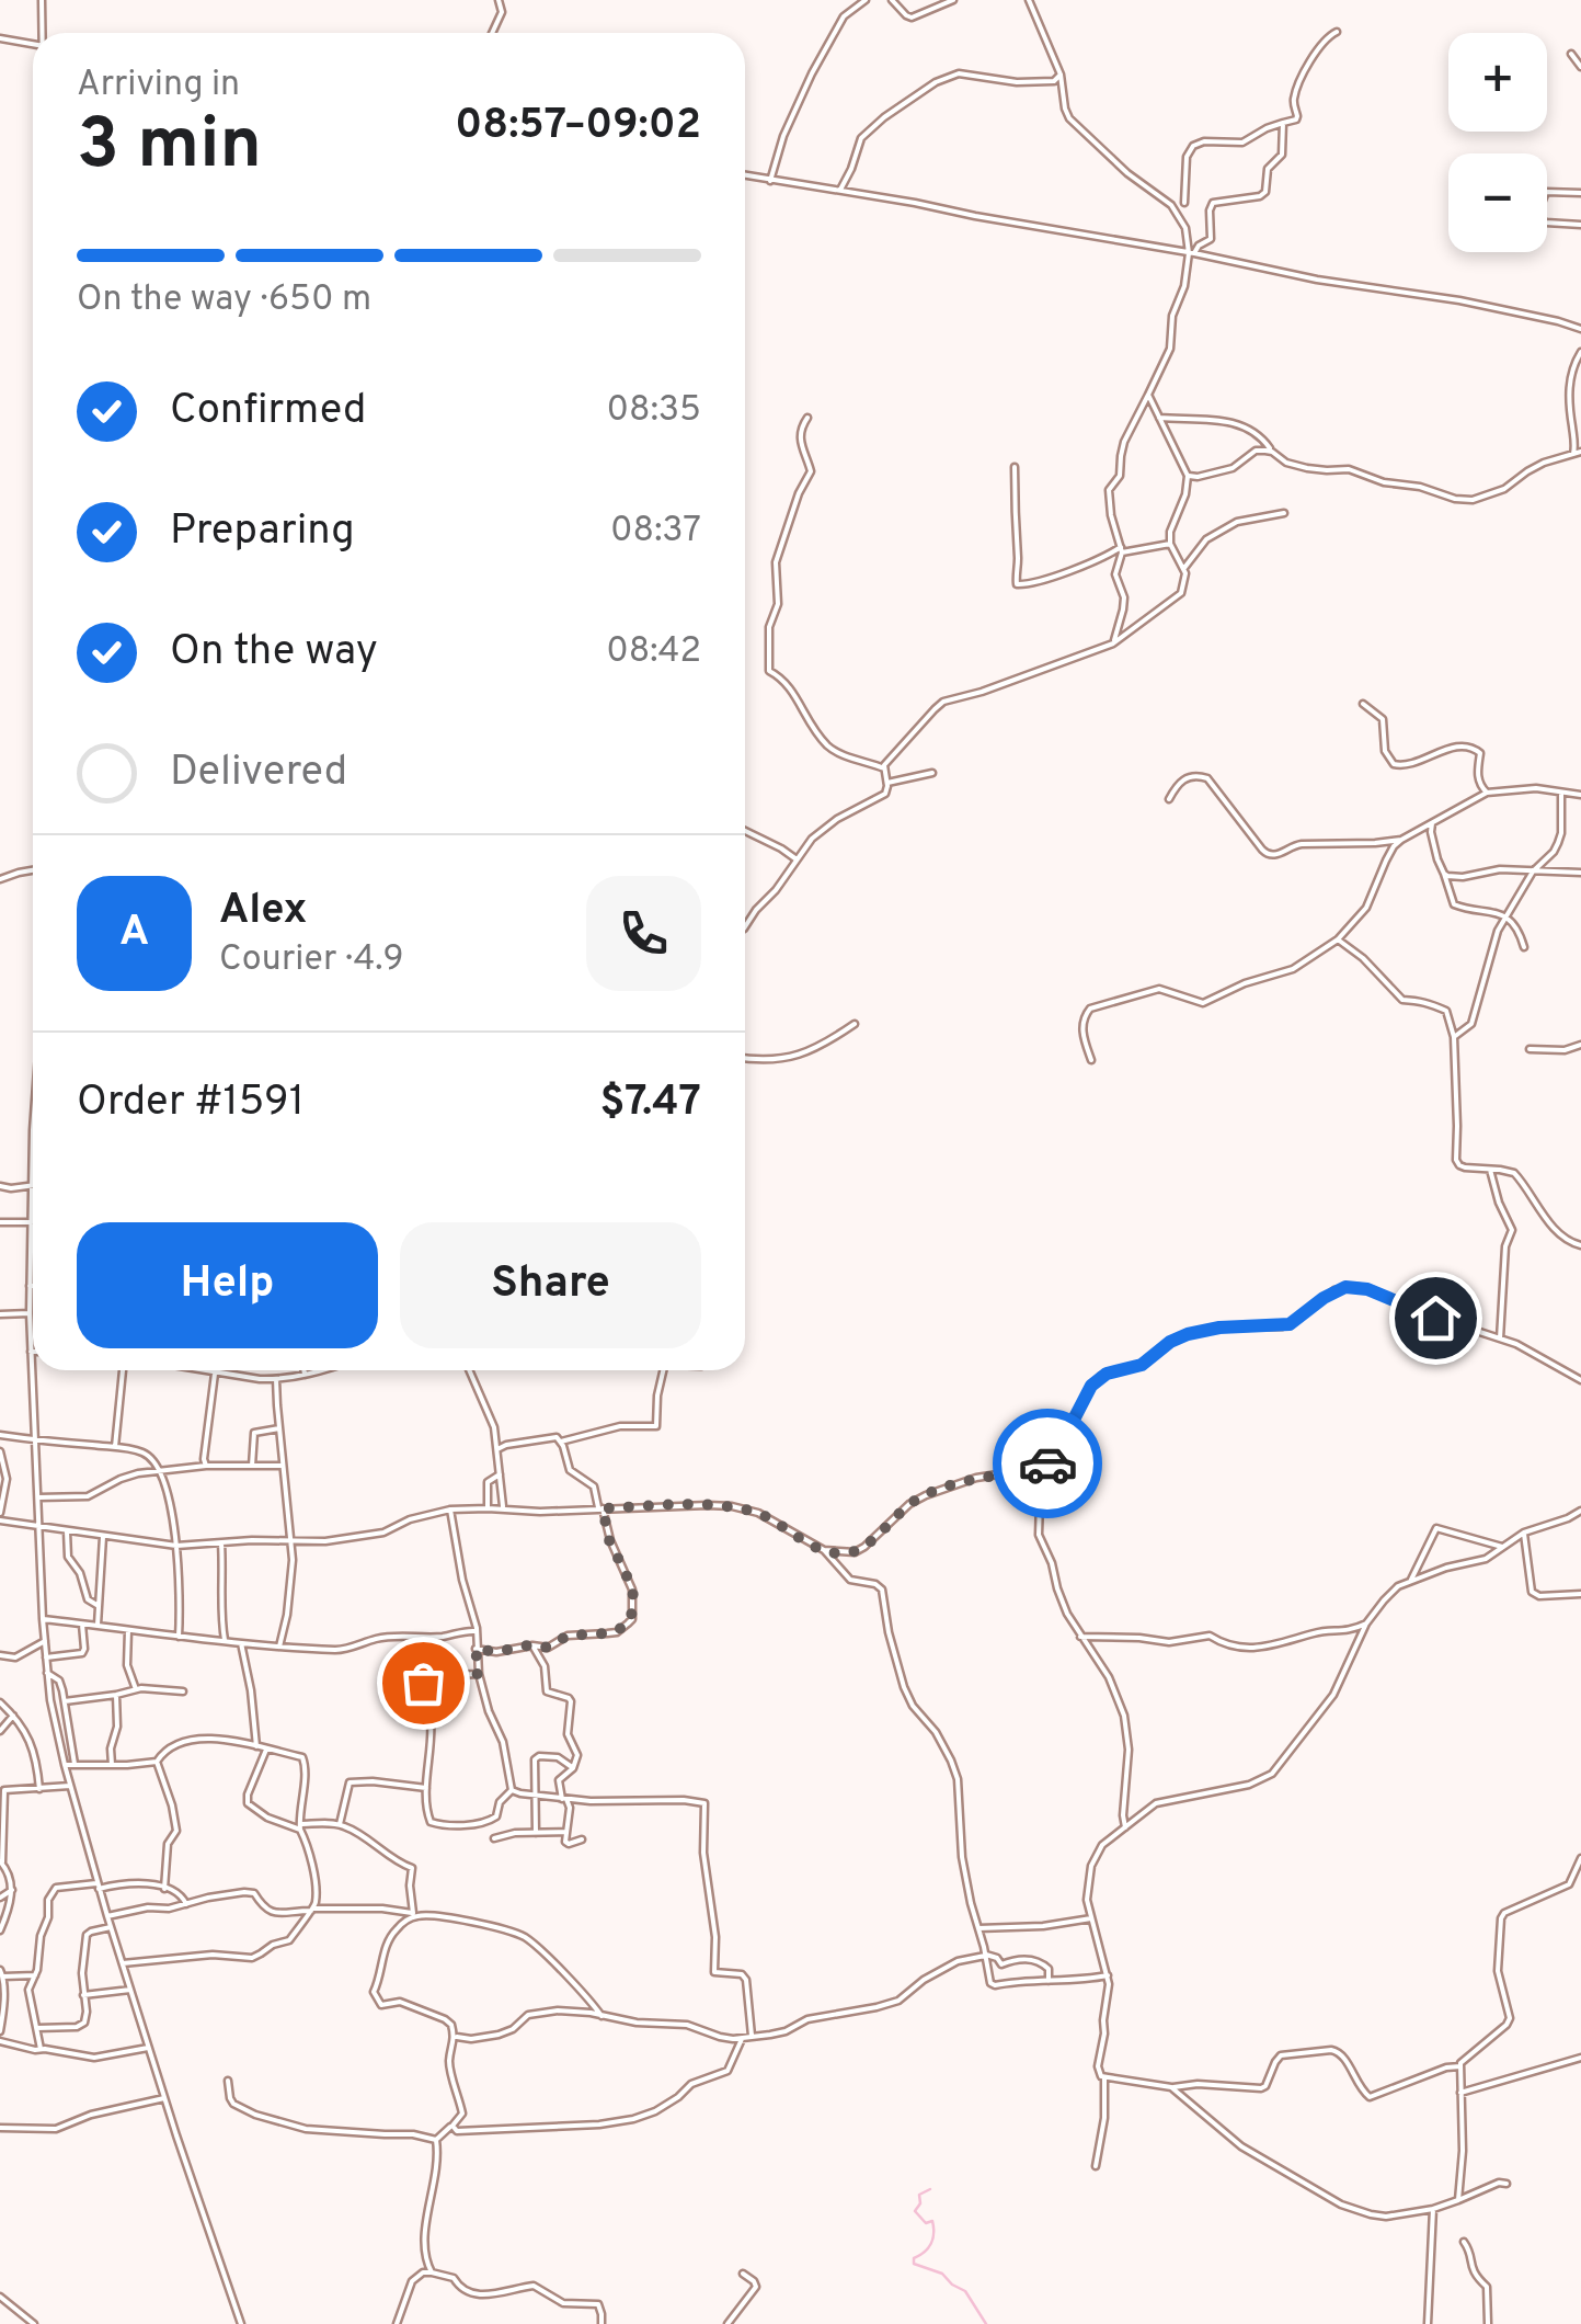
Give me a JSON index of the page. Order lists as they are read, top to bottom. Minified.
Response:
{"page":{"map_buttons":["+","−"],"heading":["3 min","Arriving in","08:57–09:02"],"panel":["Alex","Courier · 4.9","Order #1591","$7.47"],"bar":"On the way · 650 m","list":[["Confirmed","08:35"],["Preparing","08:37"],["On the way","08:42"],"Delivered"],"round":"A","buttons":["Help","Share"]}}
